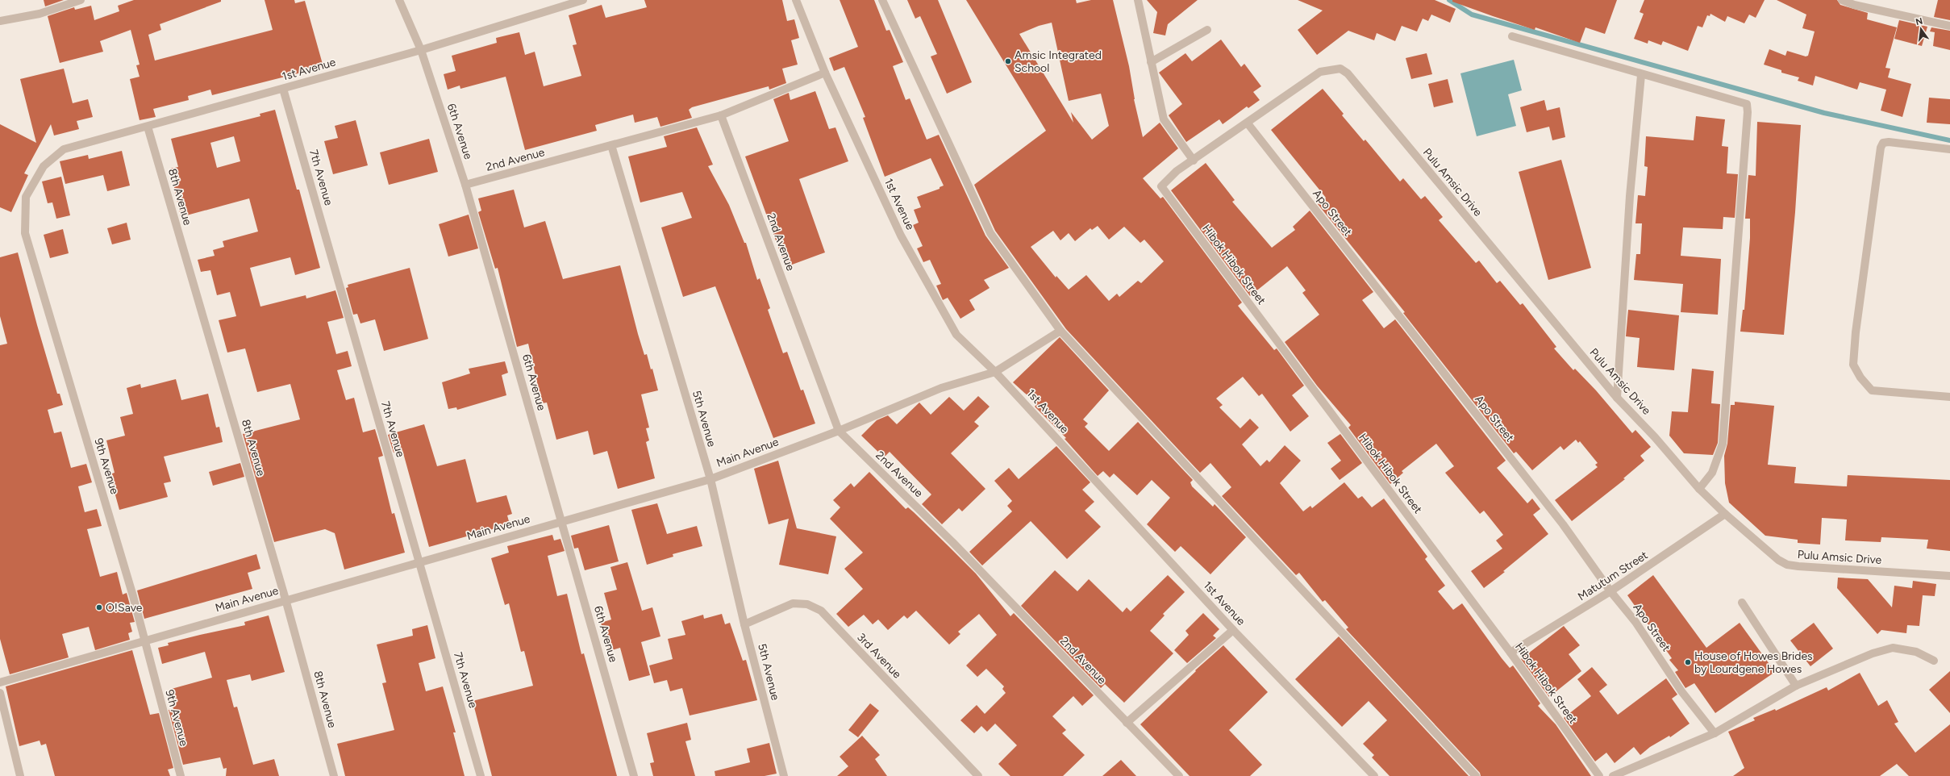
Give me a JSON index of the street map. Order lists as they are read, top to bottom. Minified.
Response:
{"streets":{"street":["1st Avenue","6th Avenue","2nd Avenue","7th Avenue","Pulu Amsic Drive","8th Avenue","Apo Street","Hibok Hibok Street","5th Avenue","Main Avenue","9th Avenue","Matutum Street","3rd Avenue"]},"crossings":[["1st Avenue","6th Avenue"],["1st Avenue","2nd Avenue"],["1st Avenue","7th Avenue"],["1st Avenue","8th Avenue"],["1st Avenue","Main Avenue"],["1st Avenue","9th Avenue"],["6th Avenue","2nd Avenue"],["6th Avenue","Main Avenue"],["2nd Avenue","5th Avenue"],["2nd Avenue","Main Avenue"],["7th Avenue","Main Avenue"],["Pulu Amsic Drive","Apo Street"],["Pulu Amsic Drive","Matutum Street"],["8th Avenue","Main Avenue"],["Apo Street","Matutum Street"],["Hibok Hibok Street","Matutum Street"],["5th Avenue","Main Avenue"],["5th Avenue","3rd Avenue"],["Main Avenue","9th Avenue"]],"places":["Amsic Integrated School","O!Save","House of Howes Brides by Lourdgene Howes"],"north":"top"}
